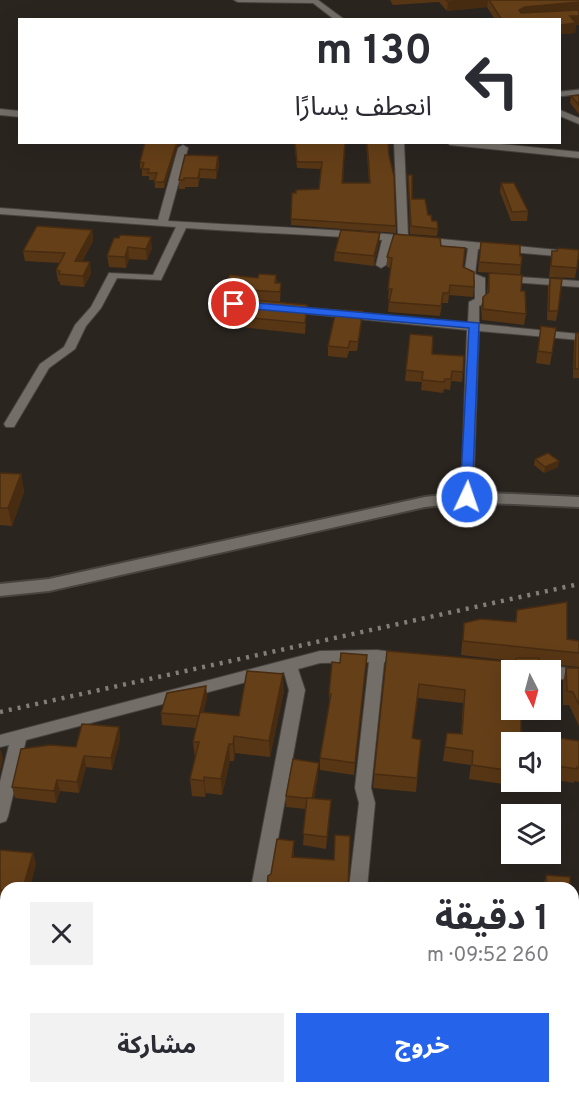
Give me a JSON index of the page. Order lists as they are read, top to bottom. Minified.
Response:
{"north":"bottom","page":{"turn":["130 m","انعطف يسارًا"],"heading":["1 دقيقة","260 m · 09:52"],"buttons":["خروج","مشاركة"]}}
